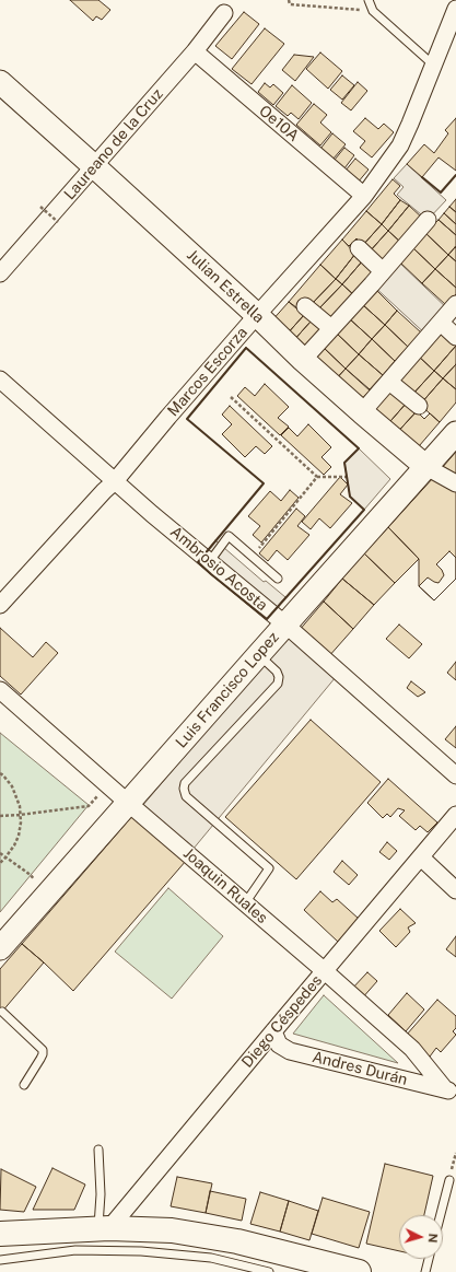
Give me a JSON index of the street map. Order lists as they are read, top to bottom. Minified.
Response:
{"streets":{"street":["Oe10A","Laureano de la Cruz","Julian Estrella","Marcos Escorza","Ambrosio Acosta","Luis Francisco Lopez","Joaquin Ruales","Diego Céspedes","Andres Durán"]},"crossings":[["Oe10A","Laureano de la Cruz"],["Oe10A","Marcos Escorza"],["Laureano de la Cruz","Julian Estrella"],["Julian Estrella","Marcos Escorza"],["Julian Estrella","Luis Francisco Lopez"],["Marcos Escorza","Ambrosio Acosta"],["Ambrosio Acosta","Luis Francisco Lopez"],["Luis Francisco Lopez","Joaquin Ruales"],["Joaquin Ruales","Diego Céspedes"],["Joaquin Ruales","Andres Durán"],["Diego Céspedes","Andres Durán"]],"north":"right"}
